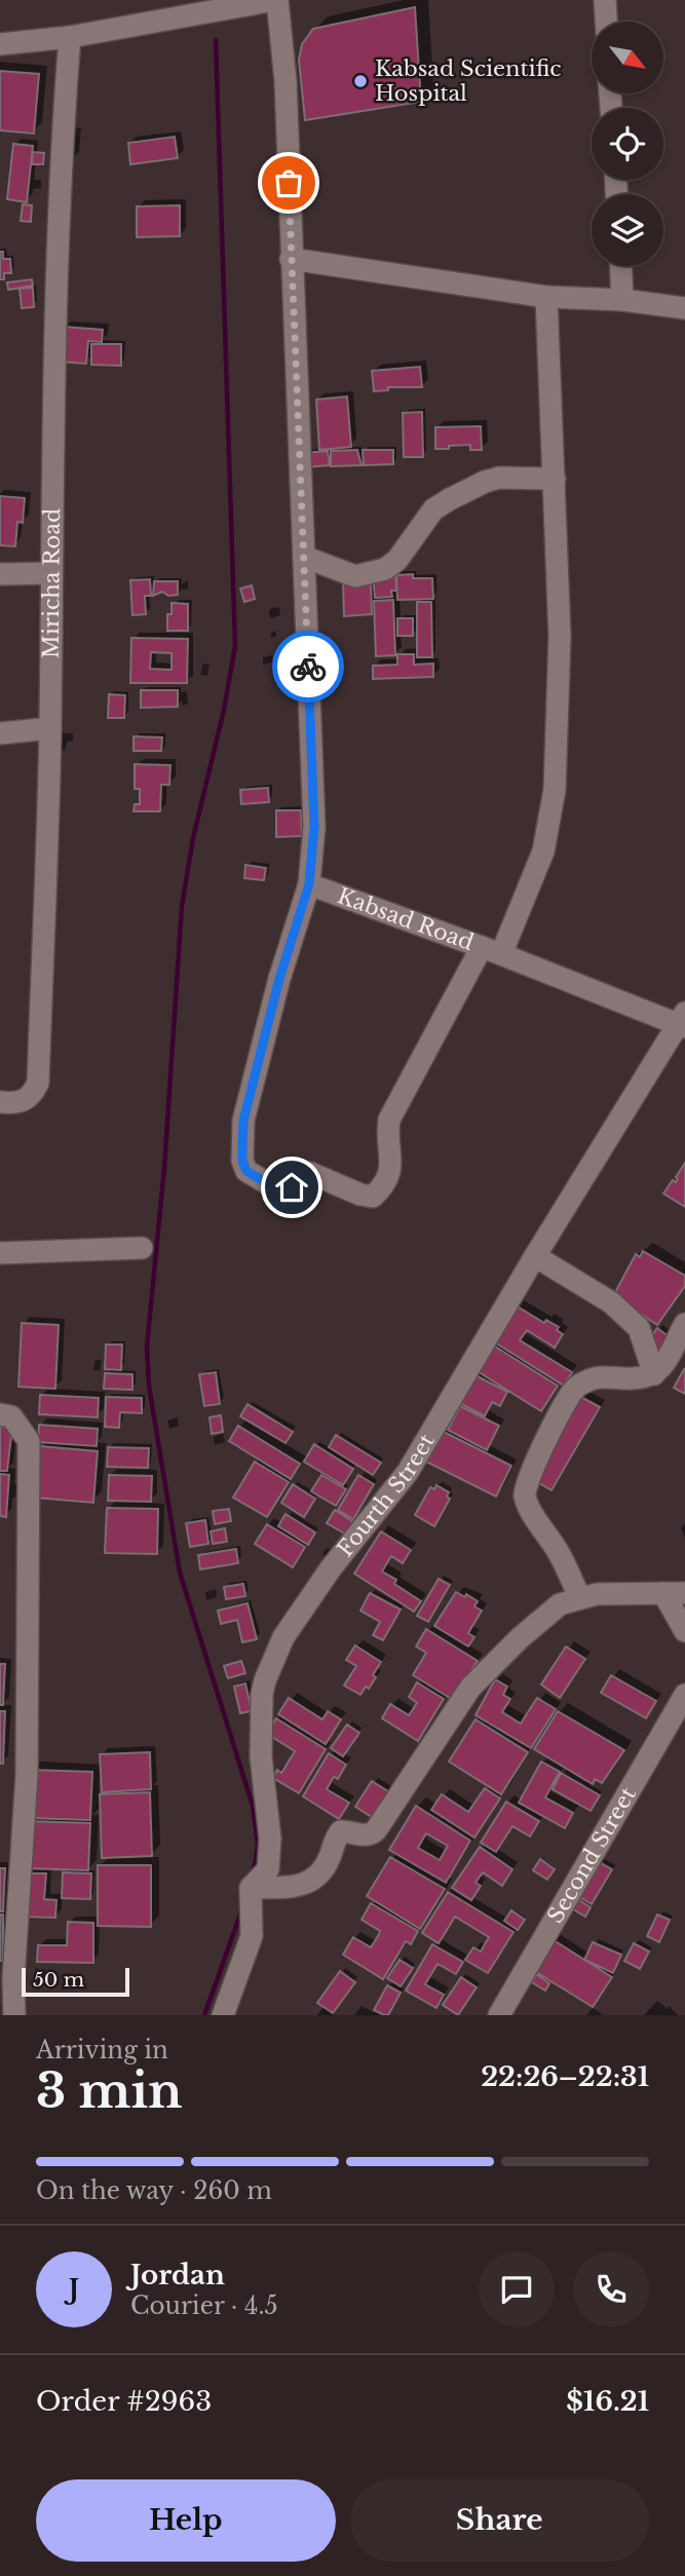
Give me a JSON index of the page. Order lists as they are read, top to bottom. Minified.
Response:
{"streets":{"street":["Miricha Road","Kabsad Road","Fourth Street","Second Street"]},"crossings":[["Kabsad Road","Fourth Street"]],"places":["Kabsad Scientific Hospital"],"scale_bar":"50 m","north":"bottom right","page":{"scale":"50 m","heading":["3 min","Arriving in","22:26–22:31"],"panel":["Jordan","Courier · 4.5","Order #2963","$16.21"],"bar":"On the way · 260 m","round":"J","buttons":["Help","Share"]}}
